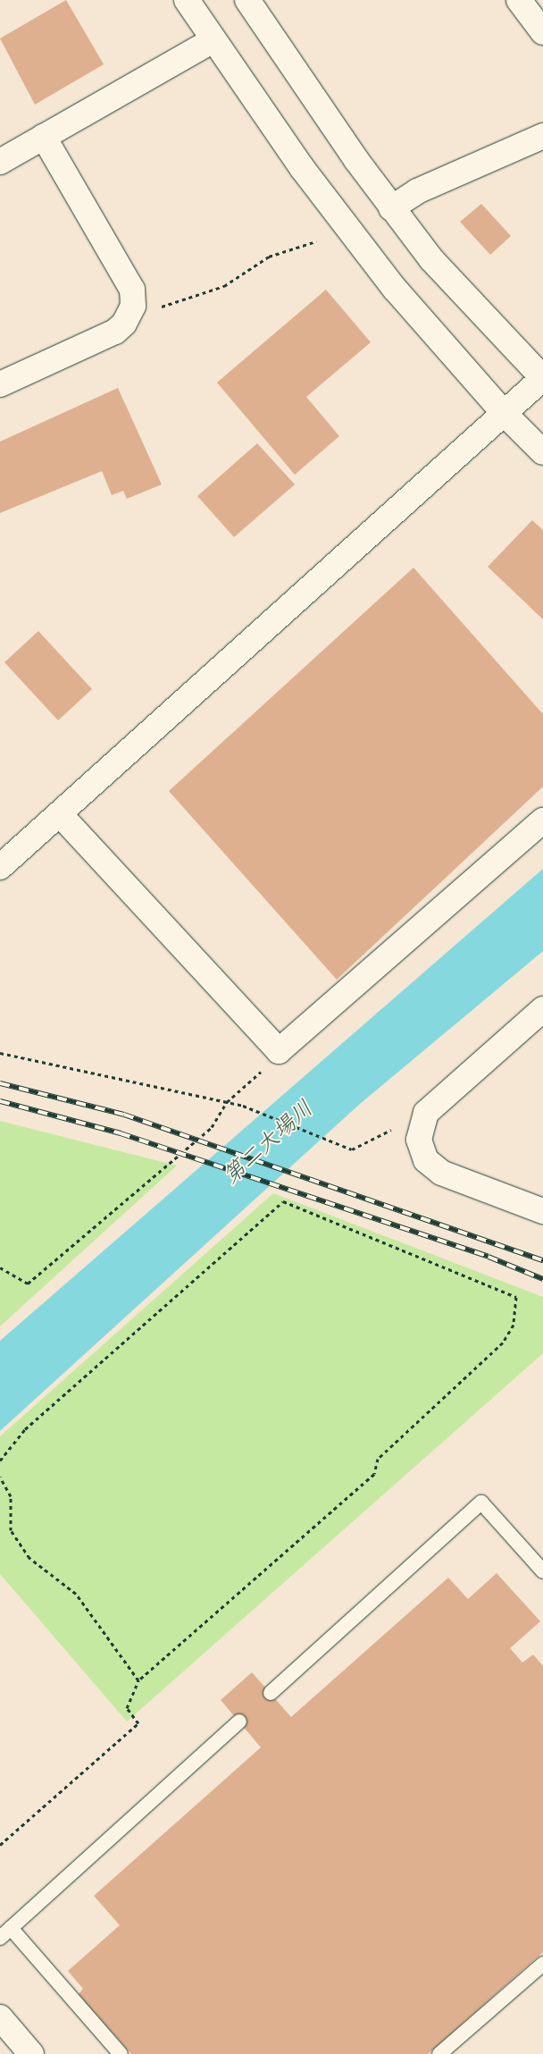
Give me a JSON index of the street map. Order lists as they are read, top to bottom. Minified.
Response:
{"water":["第二大場川"]}
